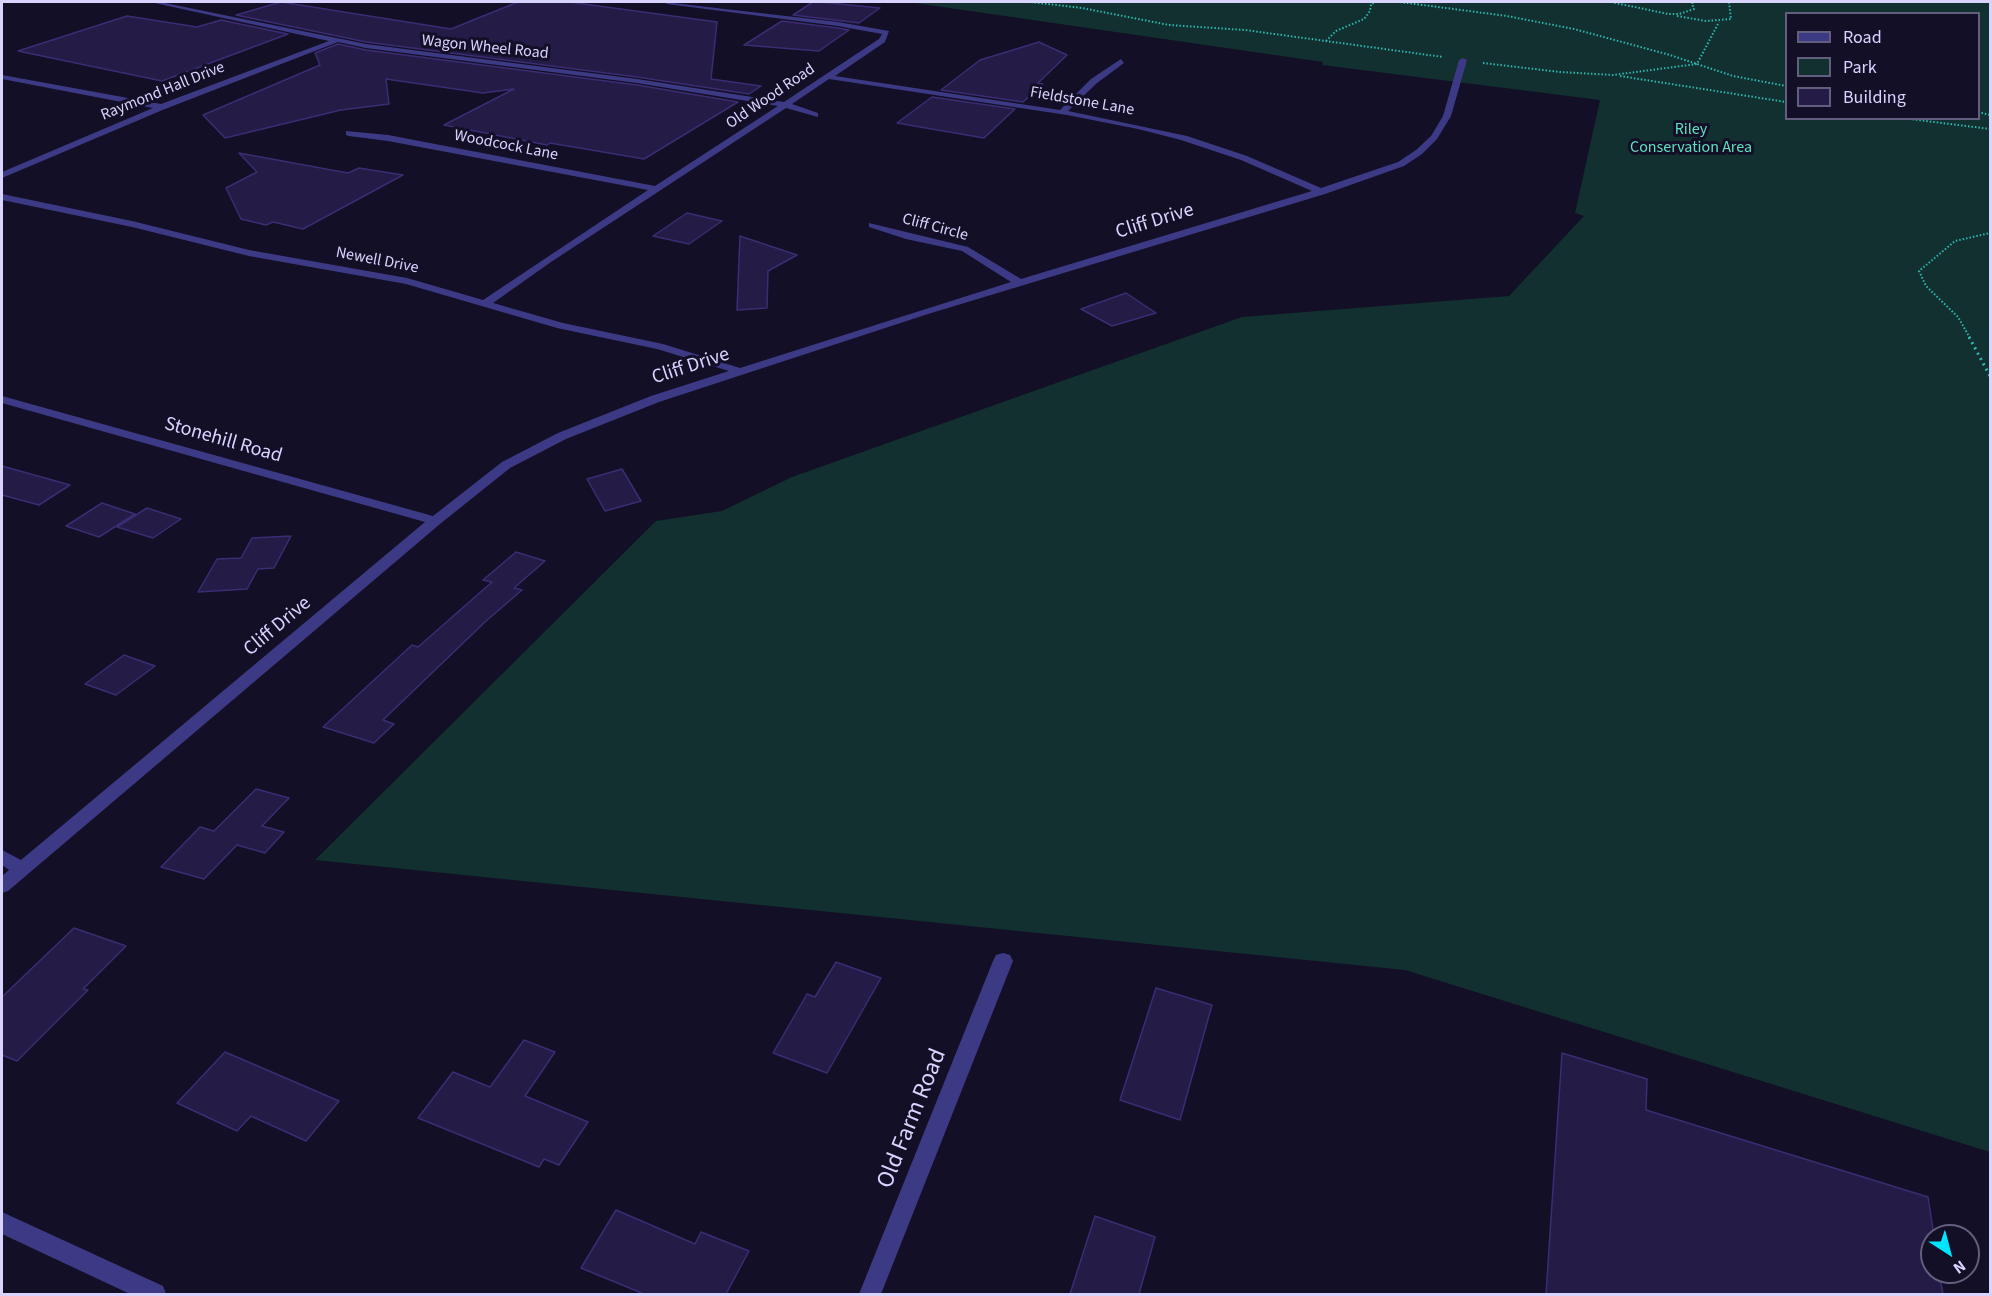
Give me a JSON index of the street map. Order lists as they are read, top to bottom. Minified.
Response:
{"streets":{"street":["Wagon Wheel Road","Raymond Hall Drive","Old Wood Road","Fieldstone Lane","Woodcock Lane","Cliff Drive","Cliff Circle","Newell Drive","Stonehill Road","Old Farm Road"]},"crossings":[["Wagon Wheel Road","Raymond Hall Drive"],["Wagon Wheel Road","Old Wood Road"],["Old Wood Road","Fieldstone Lane"],["Old Wood Road","Woodcock Lane"],["Old Wood Road","Newell Drive"],["Fieldstone Lane","Cliff Drive"],["Cliff Drive","Cliff Circle"],["Cliff Drive","Newell Drive"],["Cliff Drive","Stonehill Road"]],"parks":["Riley Conservation Area"],"legend":["Road","Park","Building"],"north":"bottom right"}
